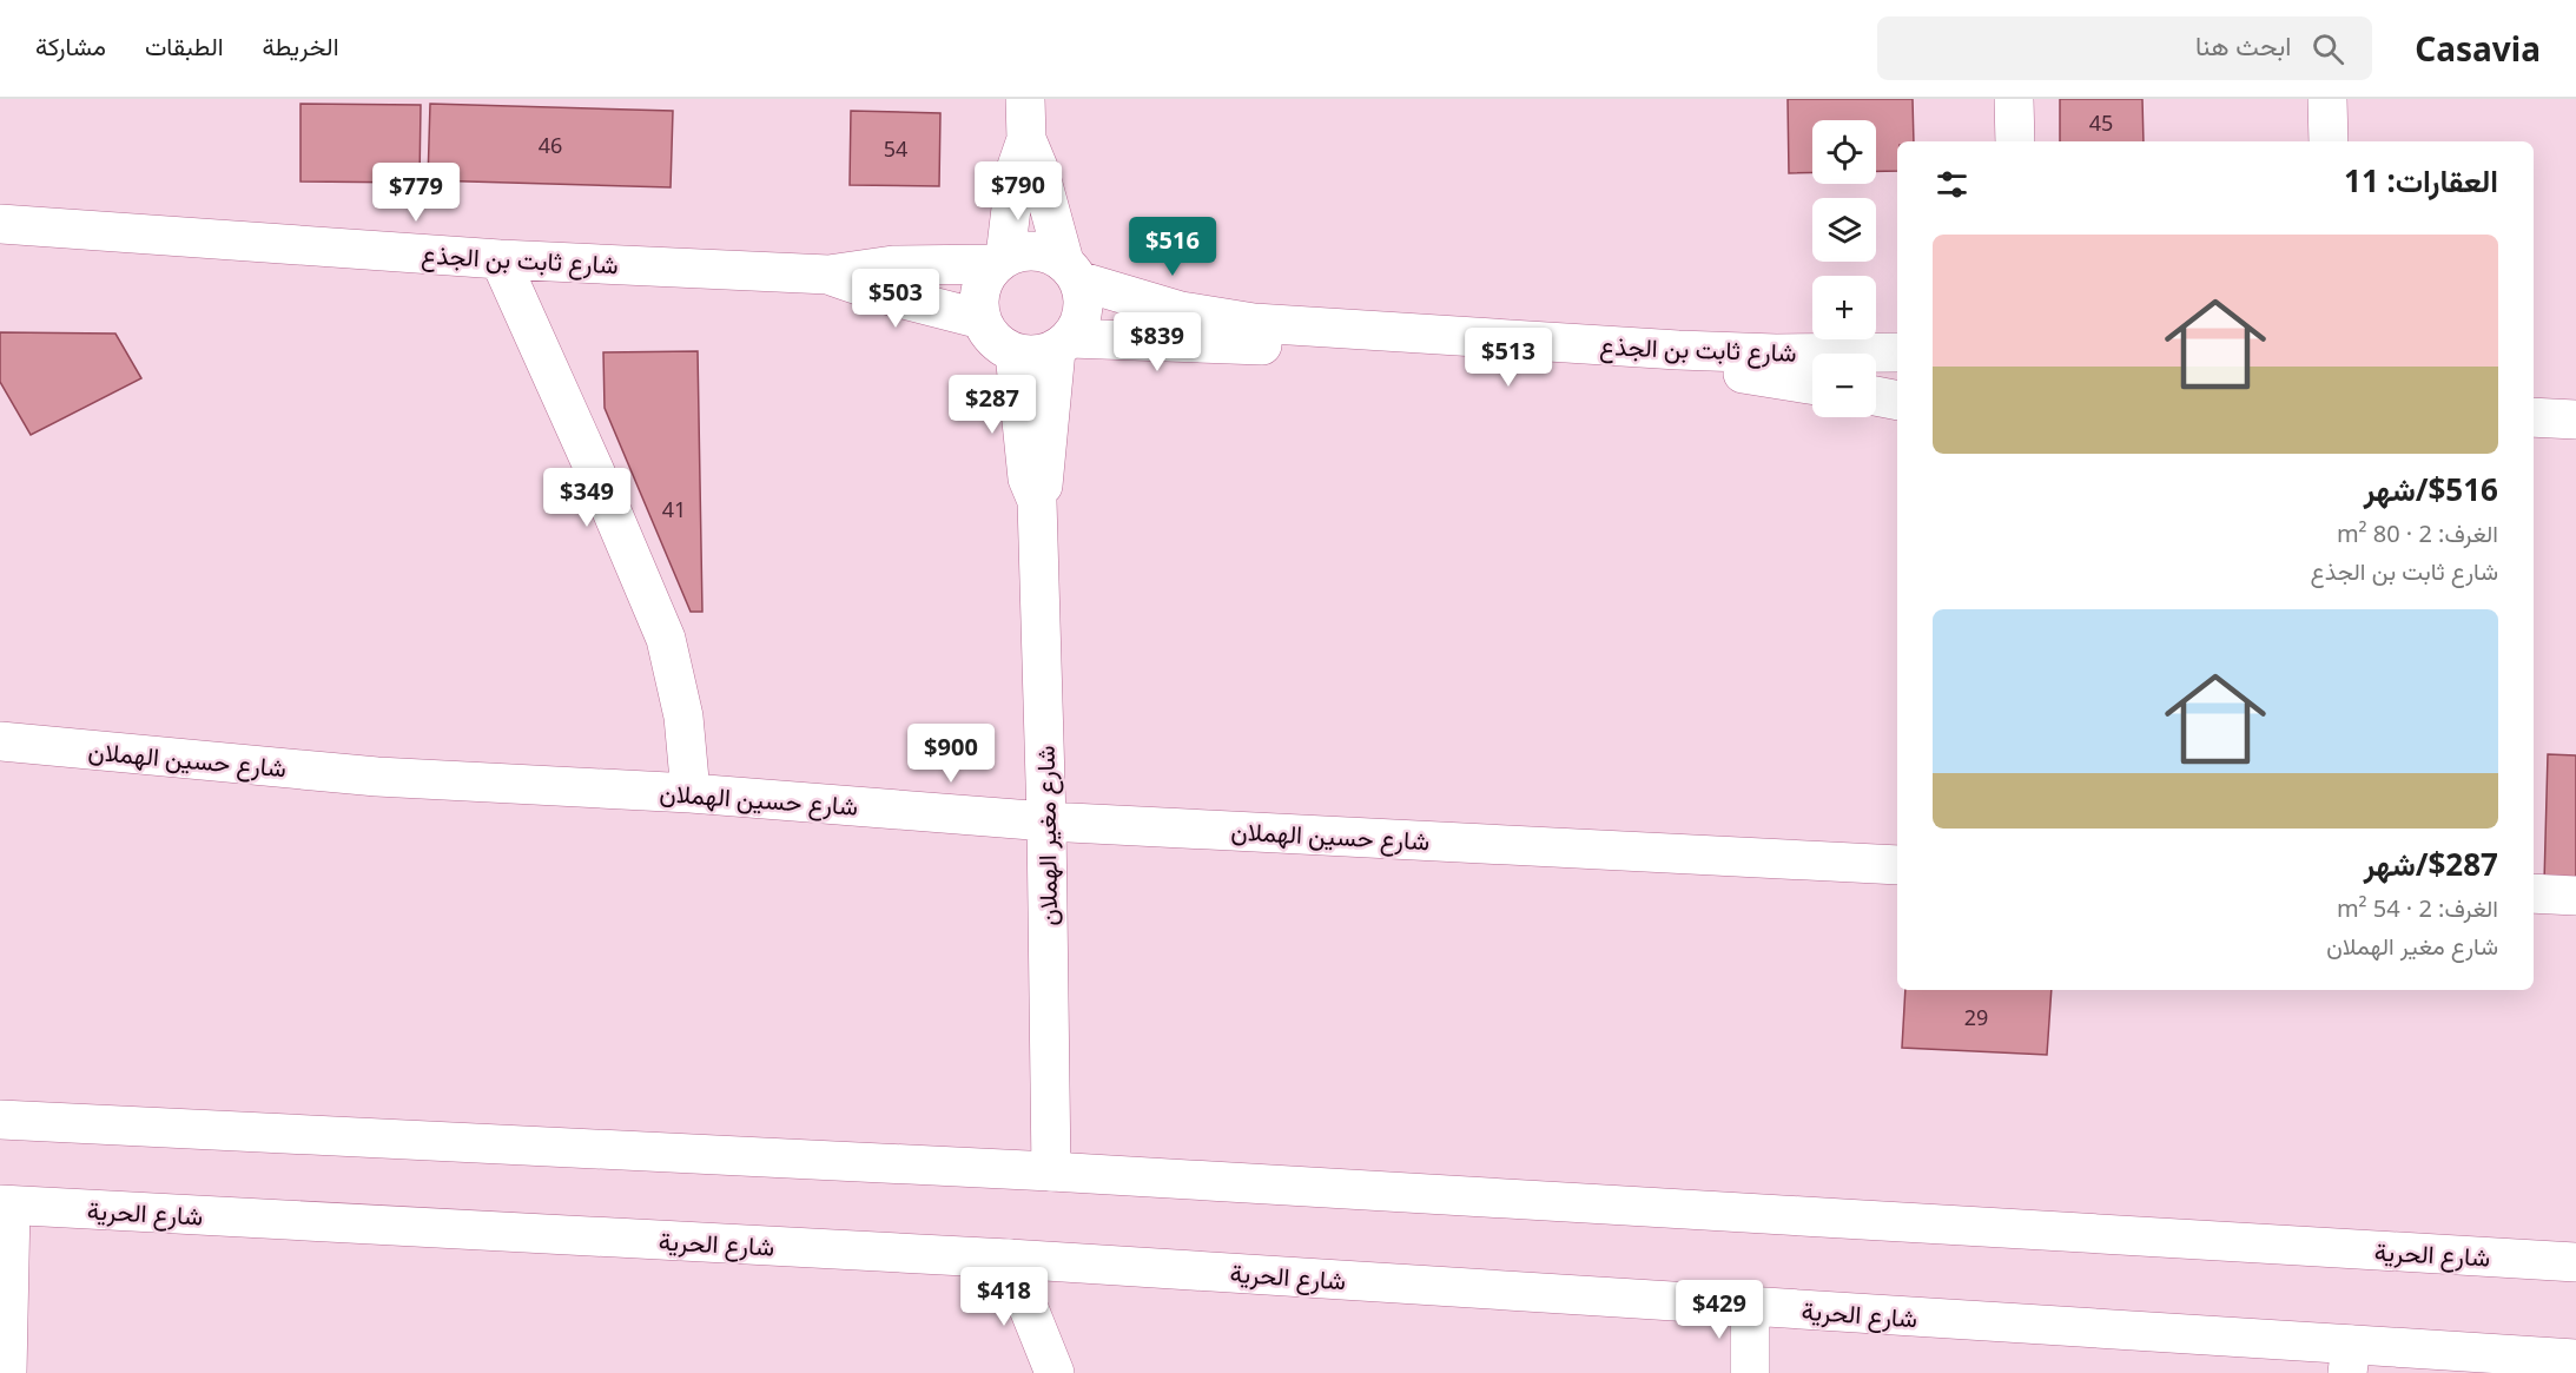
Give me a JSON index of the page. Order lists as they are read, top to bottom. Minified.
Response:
{"streets":{"main road":["شارع ثابت بن الجذع","شارع حسين الهملان","شارع مغير الهملان","شارع الحرية"]},"crossings":[["شارع ثابت بن الجذع","شارع مغير الهملان"],["شارع حسين الهملان","شارع مغير الهملان"],["شارع مغير الهملان","شارع الحرية"]],"house_numbers":["45","46","54","41","29"],"page":{"header":"Casavia","search":"ابحث هنا","nav":["الخريطة","الطبقات","مشاركة"],"map_buttons":["+","−"],"heading":"العقارات: 11","price":["$790","$779","$516","$503","$839","$513","$287","$349","$900","$418","$429"],"list":[{"name":"$516/شهر","note":"الغرف: 2 · 80 m² · شارع ثابت بن الجذع"},{"name":"$287/شهر","note":"الغرف: 2 · 54 m² · شارع مغير الهملان"}]}}
